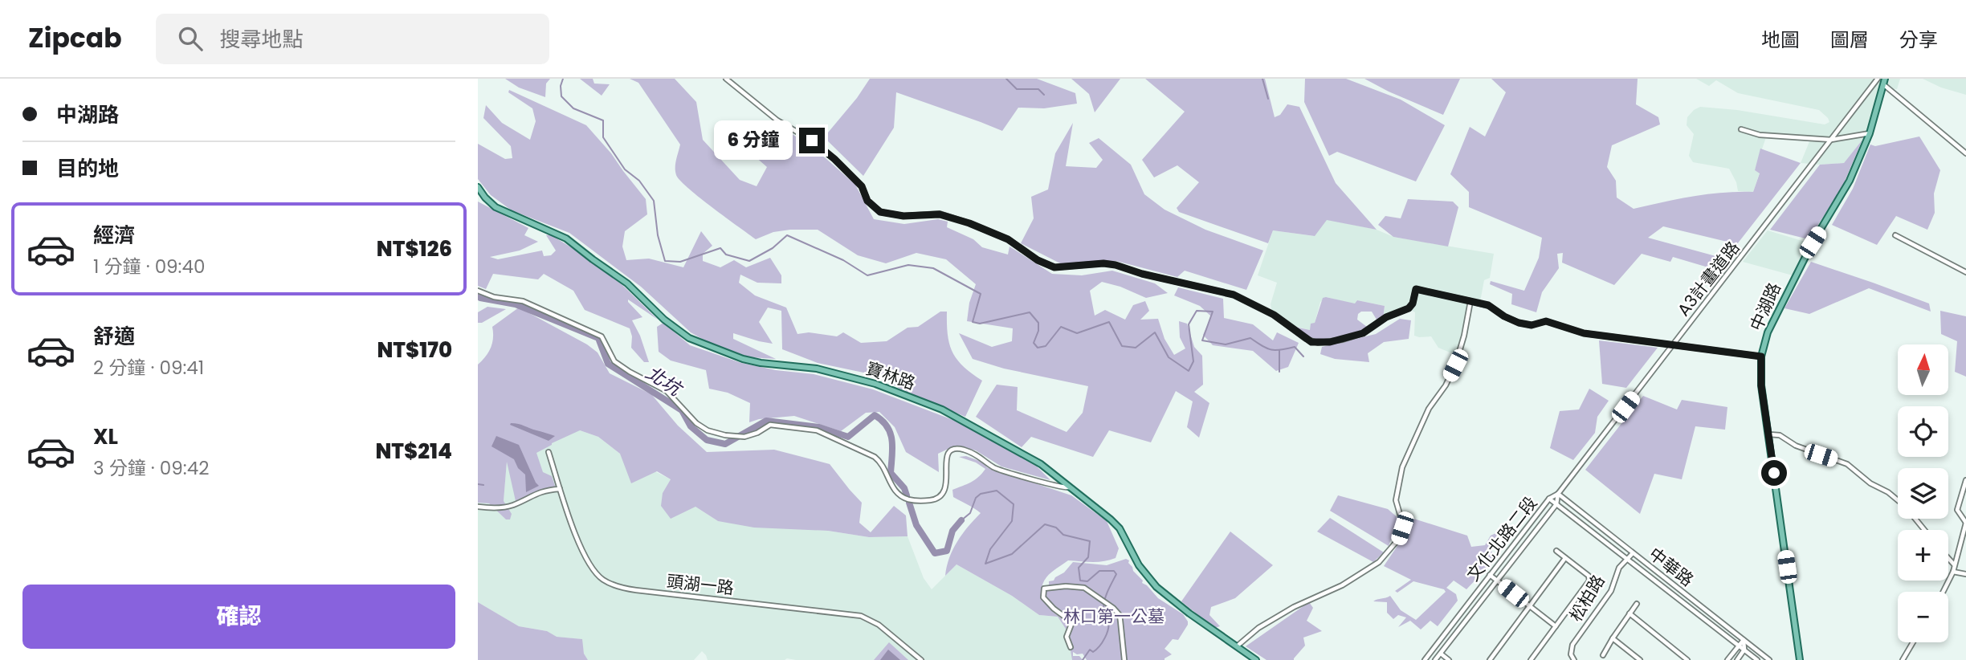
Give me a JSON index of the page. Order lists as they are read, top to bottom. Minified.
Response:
{"streets":{"main road":["中湖路","寶林路"],"street":["A3計畫道路","文化北路二段","中華路","頭湖一路","松柏路"]},"crossings":[["A3計畫道路","文化北路二段"],["A3計畫道路","中華路"],["文化北路二段","中華路"],["中華路","松柏路"]],"water":["北坑"],"parks":["林口第一公墓"],"north":"top","page":{"header":"Zipcab","search":"搜尋地點","nav":["地圖","圖層","分享"],"banner":["中湖路","目的地"],"bubble":"6 分鐘","list":[{"name":"經濟","note":"1 分鐘 · 09:40","value":"NT$126"},{"name":"舒適","note":"2 分鐘 · 09:41","value":"NT$170"},{"name":"XL","note":"3 分鐘 · 09:42","value":"NT$214"}],"map_buttons":["+","−"],"buttons":"確認"}}
